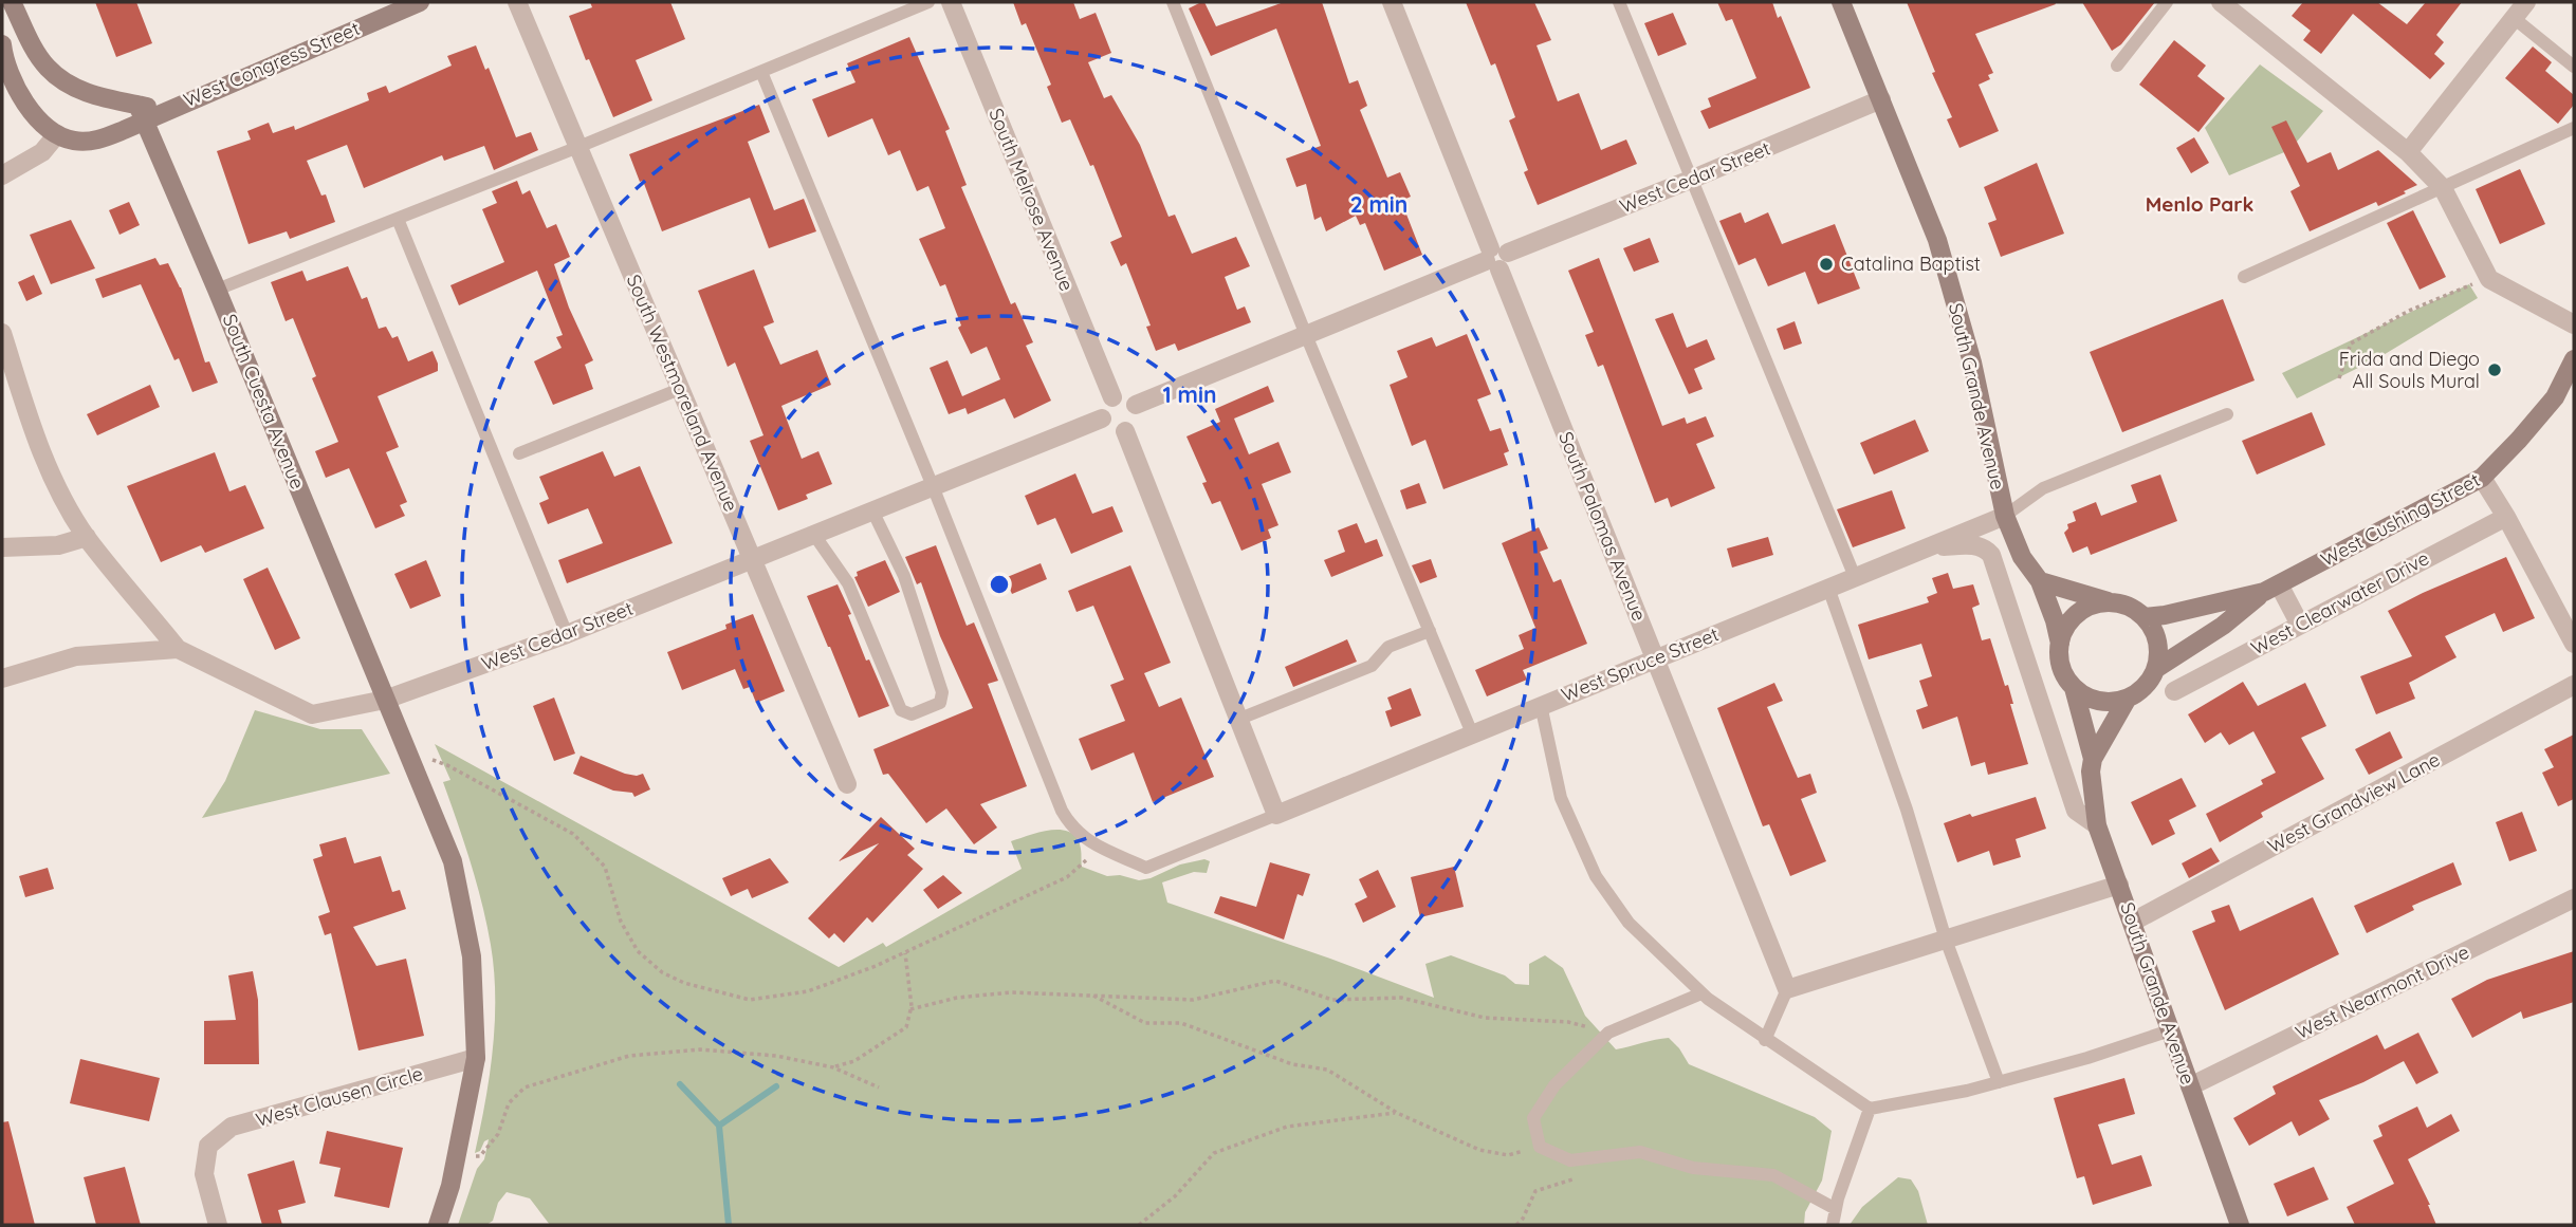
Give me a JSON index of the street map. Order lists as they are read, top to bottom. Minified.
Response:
{"streets":{"main road":["West Congress Street","South Grande Avenue","South Cuesta Avenue","West Cushing Street"],"street":["West Cedar Street","South Melrose Avenue","South Westmoreland Avenue","South Palomas Avenue","West Clearwater Drive","West Spruce Street","West Grandview Lane","West Nearmont Drive","West Clausen Circle"]},"crossings":[["West Congress Street","South Cuesta Avenue"],["West Cedar Street","South Melrose Avenue"],["West Cedar Street","South Westmoreland Avenue"],["West Cedar Street","South Grande Avenue"],["West Cedar Street","South Cuesta Avenue"],["West Cedar Street","South Palomas Avenue"],["South Grande Avenue","West Cushing Street"],["South Grande Avenue","West Spruce Street"],["South Grande Avenue","West Grandview Lane"],["South Grande Avenue","West Nearmont Drive"],["South Cuesta Avenue","West Clausen Circle"],["South Palomas Avenue","West Spruce Street"]],"districts":["Menlo Park"],"places":["Catalina Baptist","Frida and Diego All Souls Mural"],"rings":["2 min","1 min"]}
